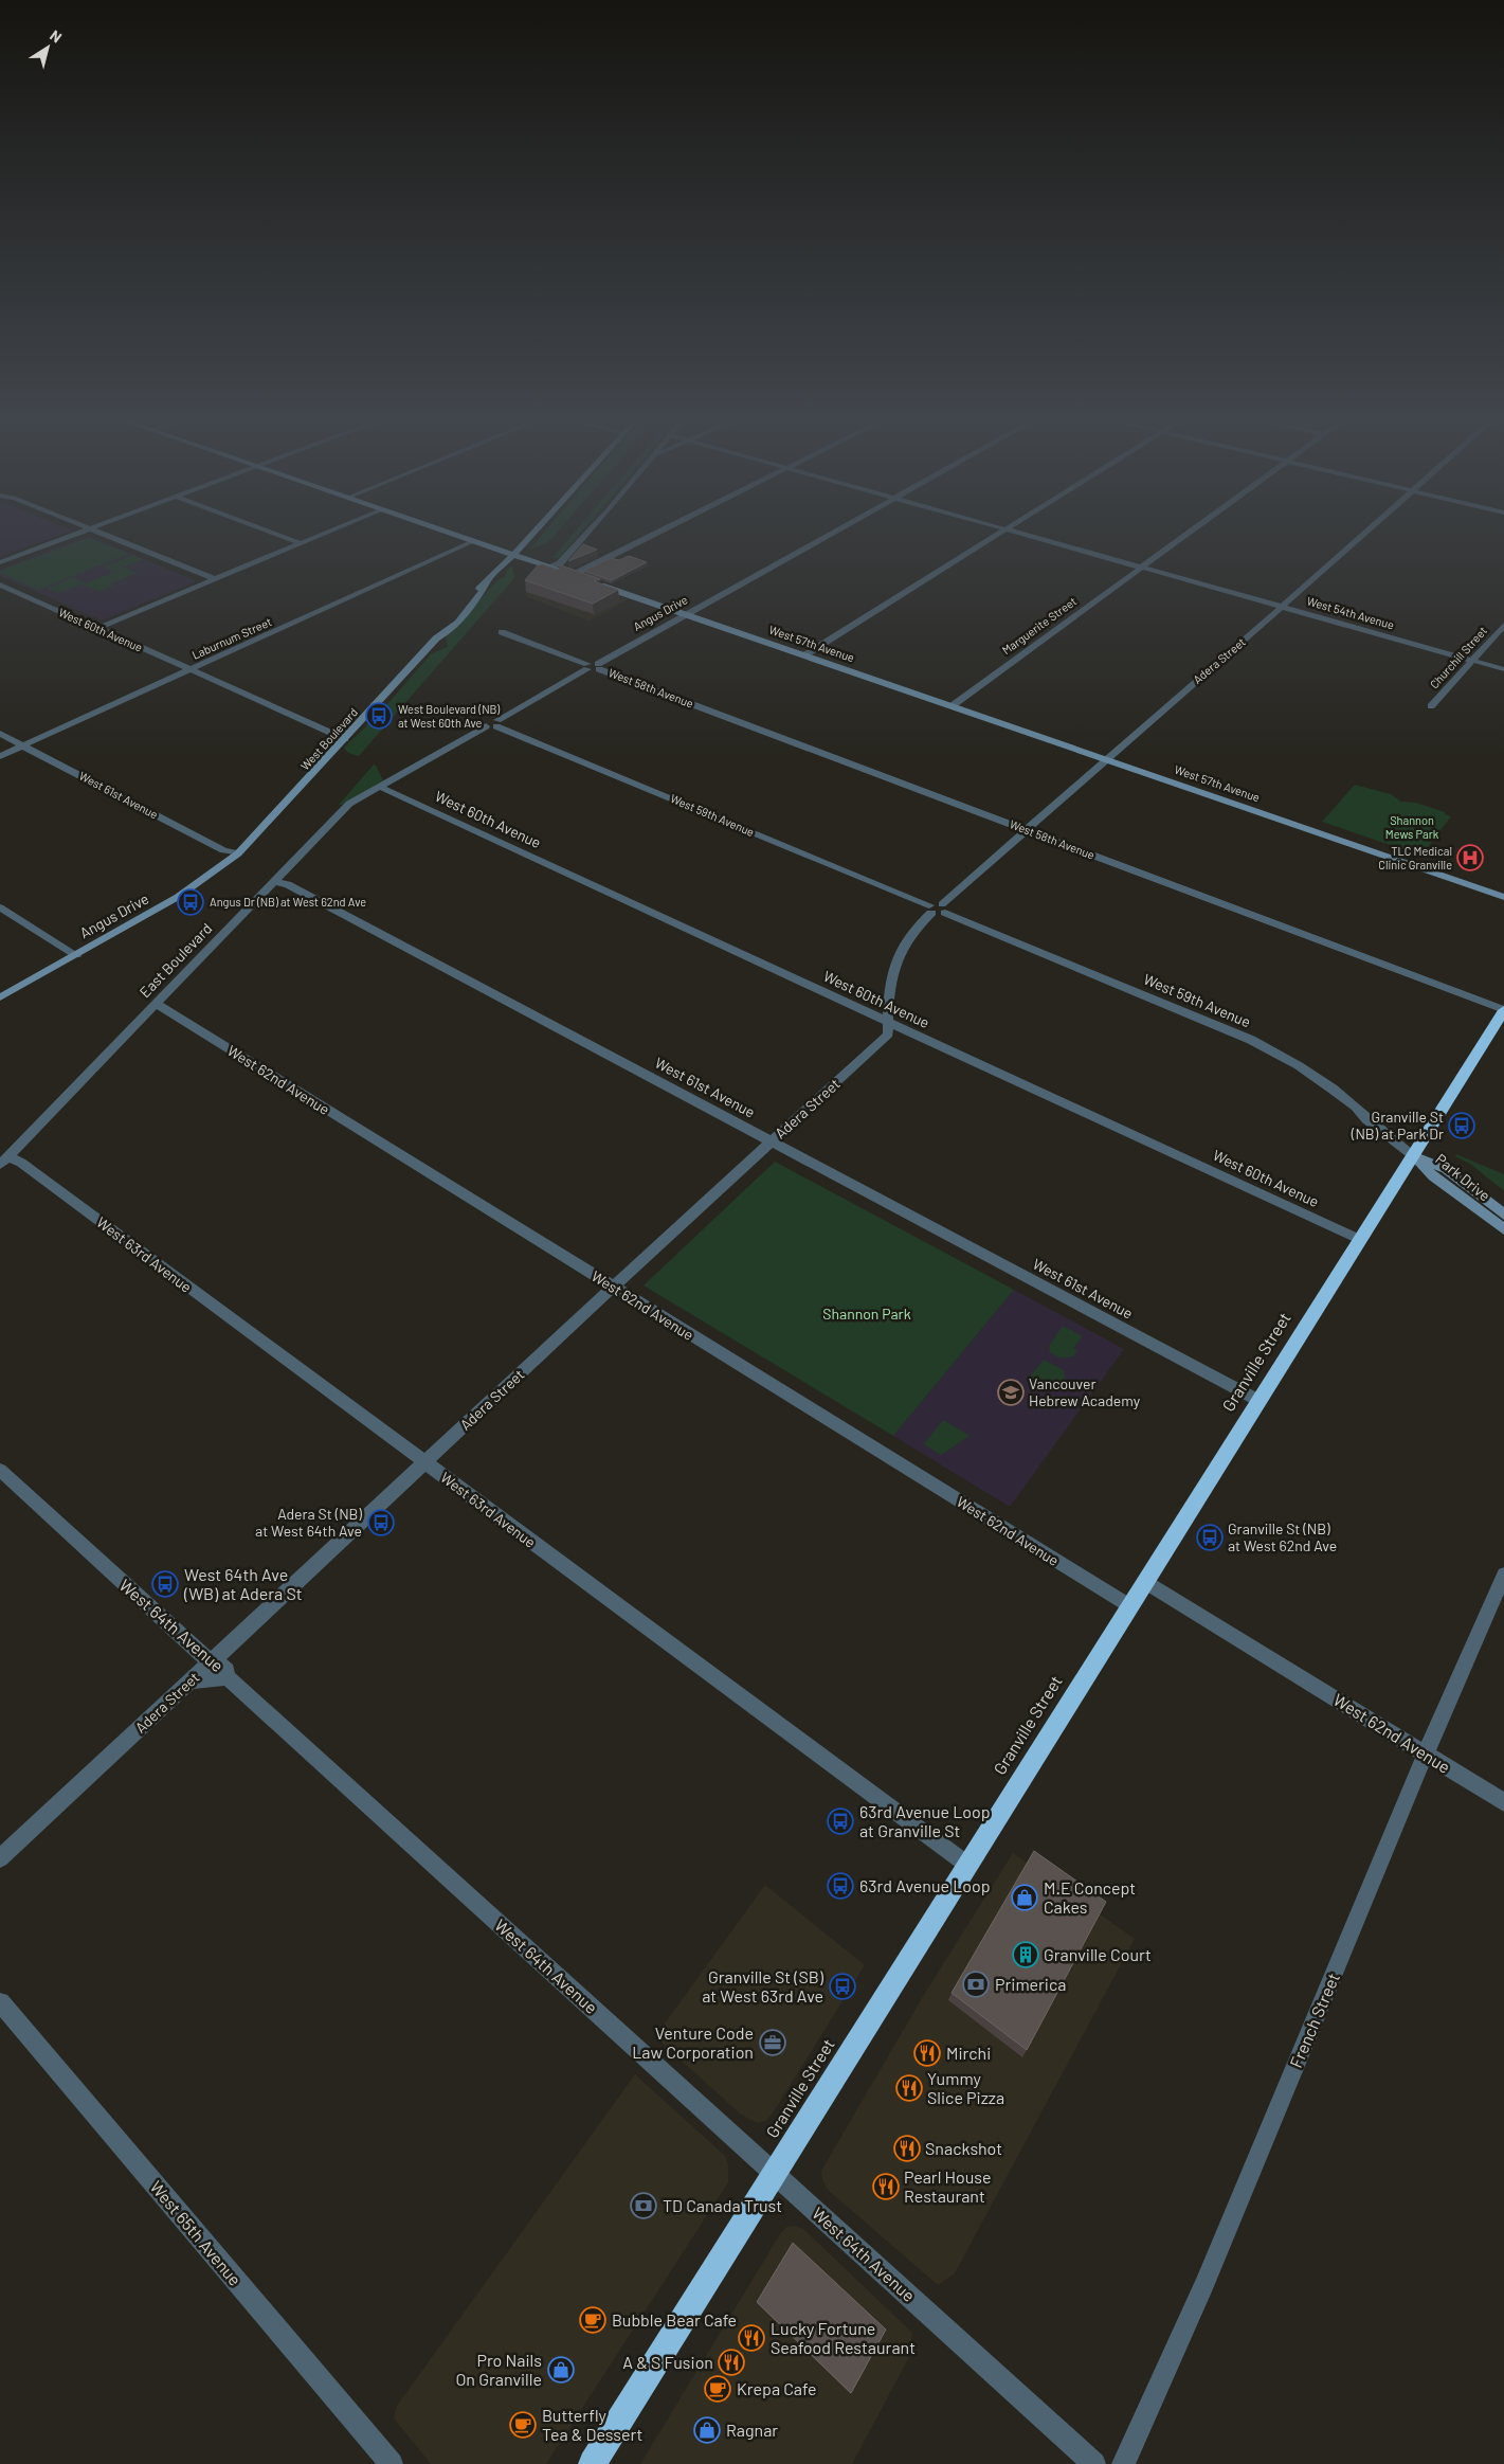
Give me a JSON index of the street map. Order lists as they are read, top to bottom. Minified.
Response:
{"streets":{"highway":["Granville Street"],"street":["Angus Drive","West 54th Avenue","Marguerite Street","West 60th Avenue","Laburnum Street","West 57th Avenue","Churchill Street","Adera Street","West 58th Avenue","West Boulevard","West 61st Avenue","West 59th Avenue","East Boulevard","West 62nd Avenue","Park Drive","West 63rd Avenue","West 64th Avenue","French Street","West 65th Avenue"]},"crossings":[["Angus Drive","West 57th Avenue"],["Angus Drive","West 58th Avenue"],["Angus Drive","West Boulevard"],["Angus Drive","West 61st Avenue"],["West 54th Avenue","Marguerite Street"],["West 54th Avenue","Churchill Street"],["West 54th Avenue","Adera Street"],["Marguerite Street","West 57th Avenue"],["West 60th Avenue","Laburnum Street"],["West 60th Avenue","Adera Street"],["West 60th Avenue","West Boulevard"],["West 60th Avenue","East Boulevard"],["West 60th Avenue","Granville Street"],["Laburnum Street","West 61st Avenue"],["West 57th Avenue","Adera Street"],["Adera Street","West 58th Avenue"],["Adera Street","West 61st Avenue"],["Adera Street","West 59th Avenue"],["Adera Street","West 62nd Avenue"],["Adera Street","West 63rd Avenue"],["Adera Street","West 64th Avenue"],["West 58th Avenue","Granville Street"],["West Boulevard","West 61st Avenue"],["West 61st Avenue","East Boulevard"],["West 61st Avenue","Granville Street"],["West 59th Avenue","Park Drive"],["West 59th Avenue","Granville Street"],["East Boulevard","West 62nd Avenue"],["East Boulevard","West 63rd Avenue"],["West 62nd Avenue","Granville Street"],["West 62nd Avenue","French Street"],["Park Drive","Granville Street"],["West 63rd Avenue","Granville Street"],["Granville Street","West 64th Avenue"]],"parks":["Shannon Mews Park","Shannon Park"],"places":{"bus stop":["West Boulevard (NB) at West 60th Ave","Angus Dr (NB) at West 62nd Ave","Granville St (NB) at Park Dr","Adera St (NB) at West 64th Ave","Granville St (NB) at West 62nd Ave","West 64th Ave (WB) at Adera St","63rd Avenue Loop at Granville St","63rd Avenue Loop","Granville St (SB) at West 63rd Ave"],"hospital":["TLC Medical Clinic Granville"],"school or university":["Vancouver Hebrew Academy"],"shop":["M.E Concept Cakes","Pro Nails On Granville","Ragnar"],"building":["Granville Court"],"bank":["Primerica","TD Canada Trust"],"office":["Venture Code Law Corporation"],"restaurant":["Mirchi","Yummy Slice Pizza","Snackshot","Pearl House Restaurant","Lucky Fortune Seafood Restaurant","A & S Fusion"],"cafe":["Bubble Bear Cafe","Krepa Cafe","Butterfly Tea & Dessert"]},"north":"top right"}
